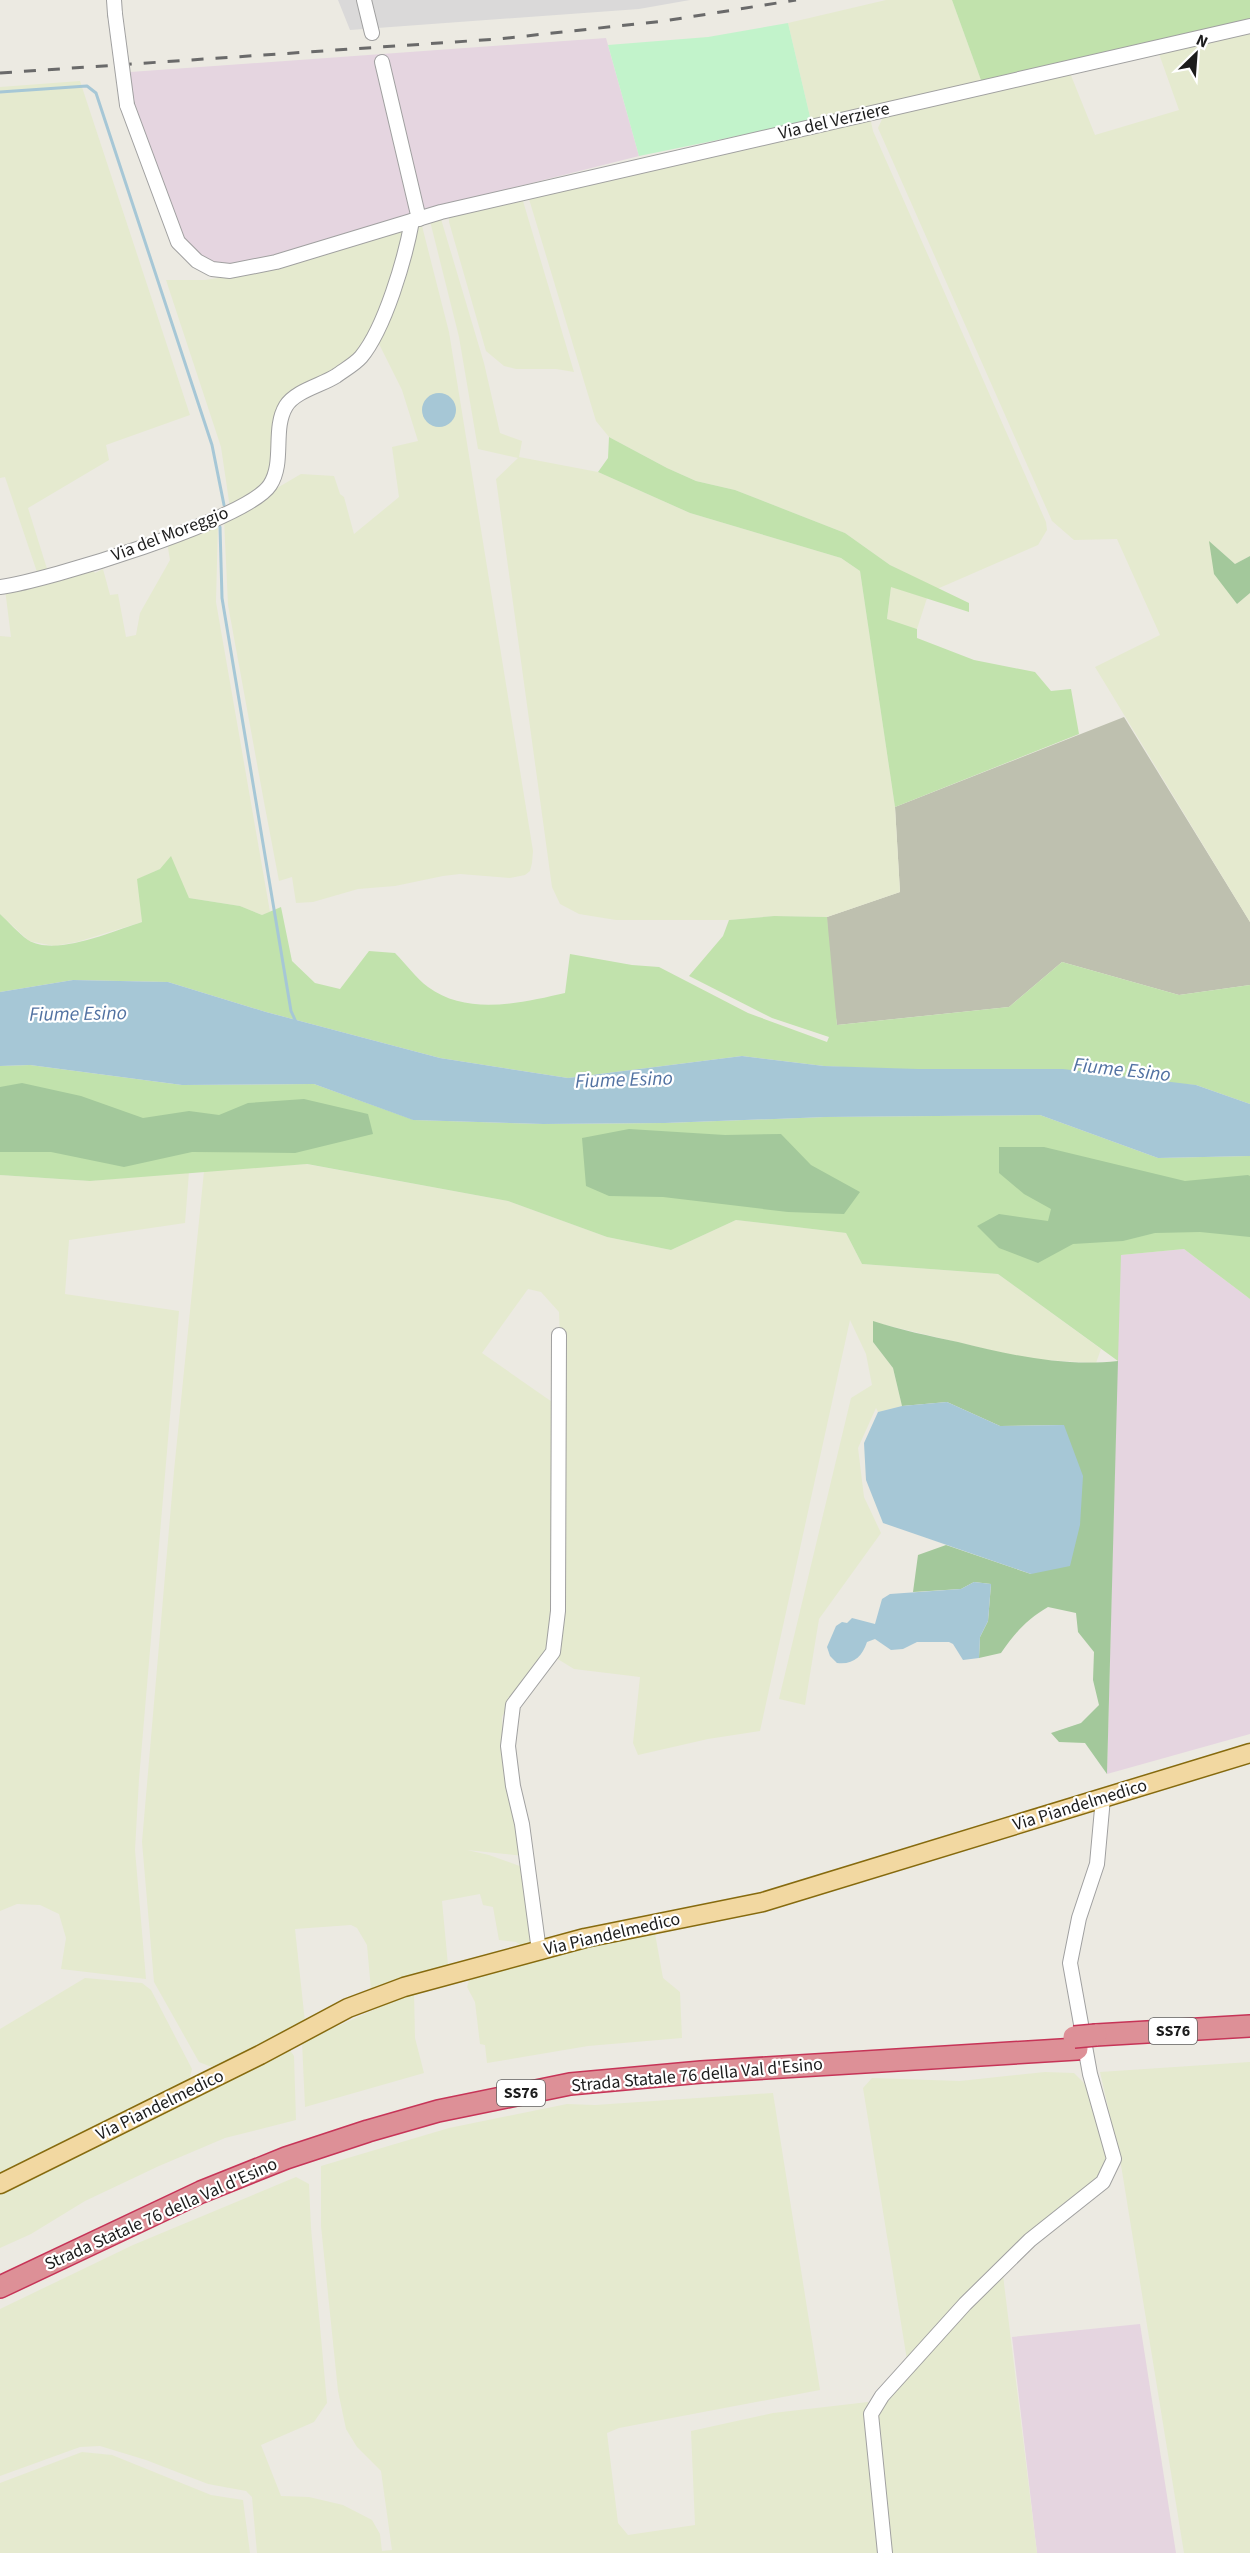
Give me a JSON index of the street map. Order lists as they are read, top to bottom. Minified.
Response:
{"streets":{"highway":["SS76","Strada Statale 76 della Val d'Esino"],"main road":["Via Piandelmedico"],"street":["Via del Verziere","Via del Moreggio"]},"crossings":[["Via del Verziere","Via del Moreggio"]],"water":["Fiume Esino"],"north":"top right"}
